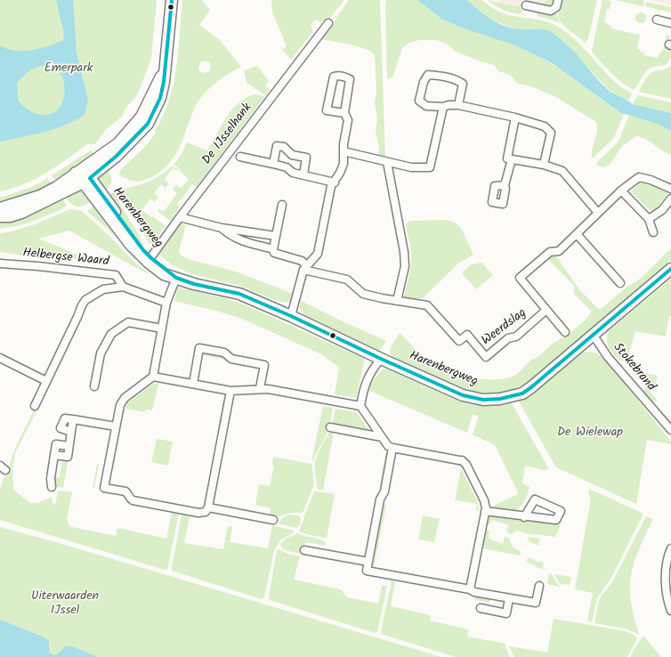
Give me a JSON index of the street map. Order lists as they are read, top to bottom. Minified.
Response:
{"streets":{"street":["De IJsselhank","Harenbergweg","Helbergse Waard","Weerdslag","Stokebrand"]},"crossings":[["De IJsselhank","Harenbergweg"],["De IJsselhank","Weerdslag"],["Harenbergweg","Stokebrand"]],"parks":["Emerpark","De Wielewap","Uiterwaarden IJssel"]}
